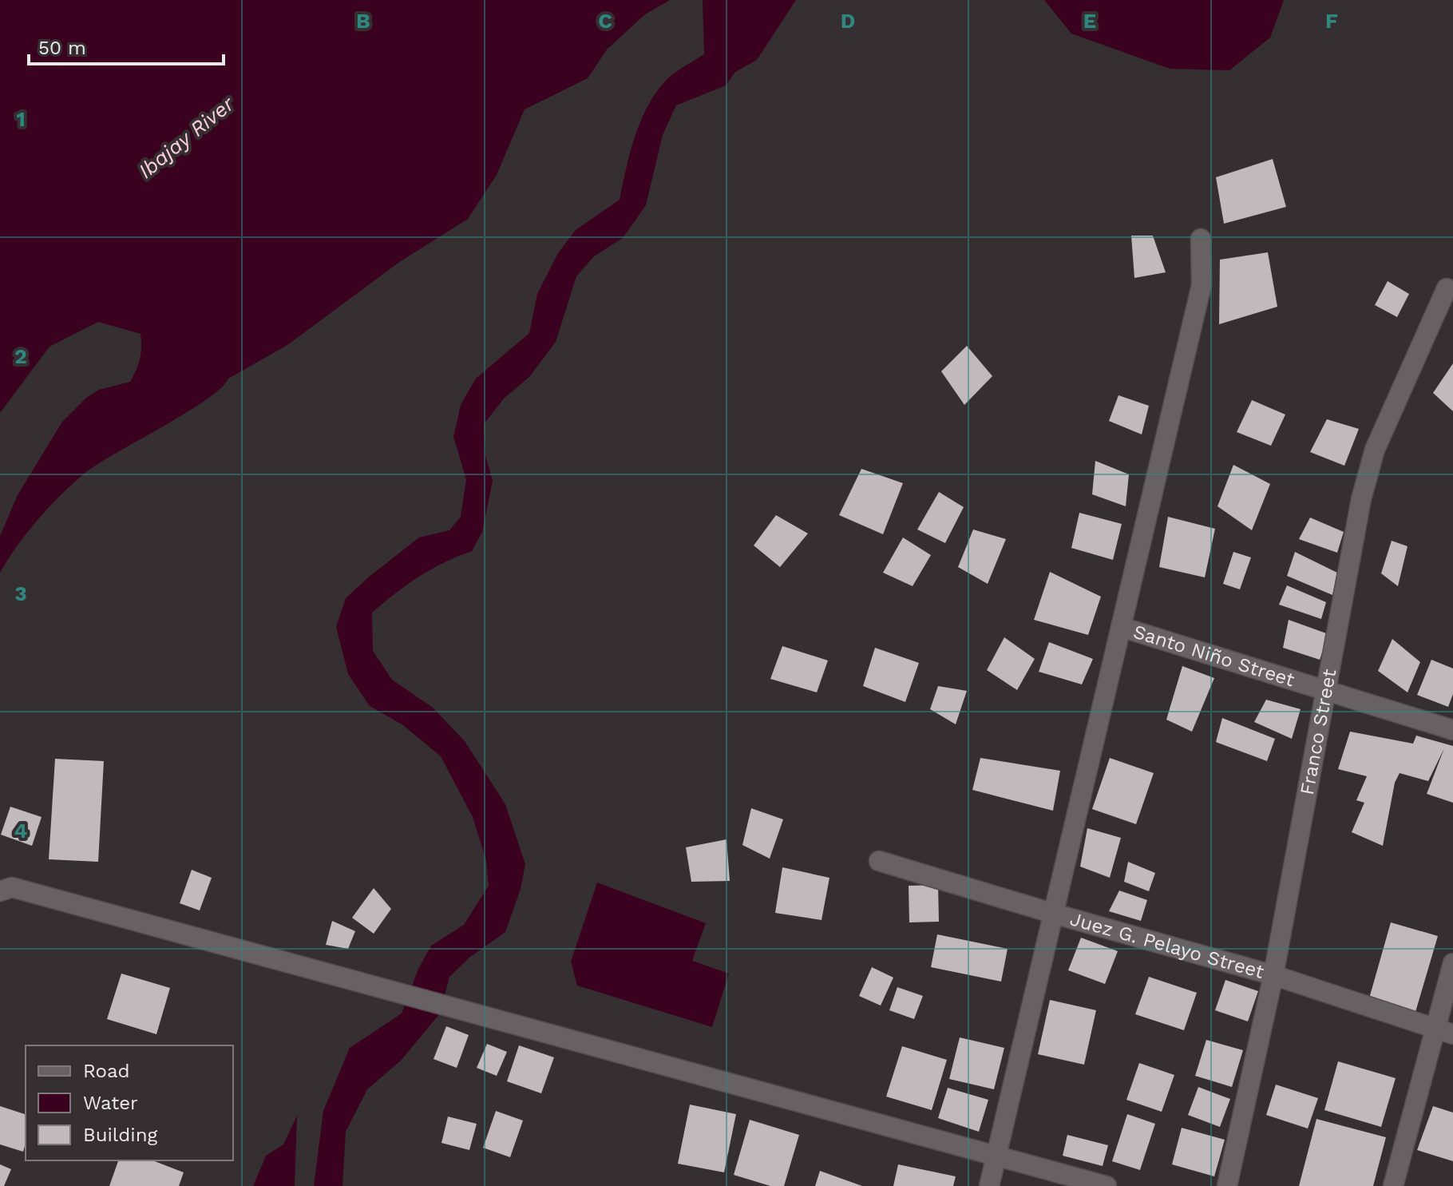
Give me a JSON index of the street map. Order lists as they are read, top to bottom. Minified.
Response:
{"streets":{"street":["Santo Niño Street","Franco Street","Juez G. Pelayo Street"]},"crossings":[["Santo Niño Street","Franco Street"],["Franco Street","Juez G. Pelayo Street"]],"water":["Ibajay River"],"legend":["Road","Water","Building"],"scale_bar":"50 m","grid":{"columns":["B","C","D","E","F"],"rows":["1","2","3","4"]}}
